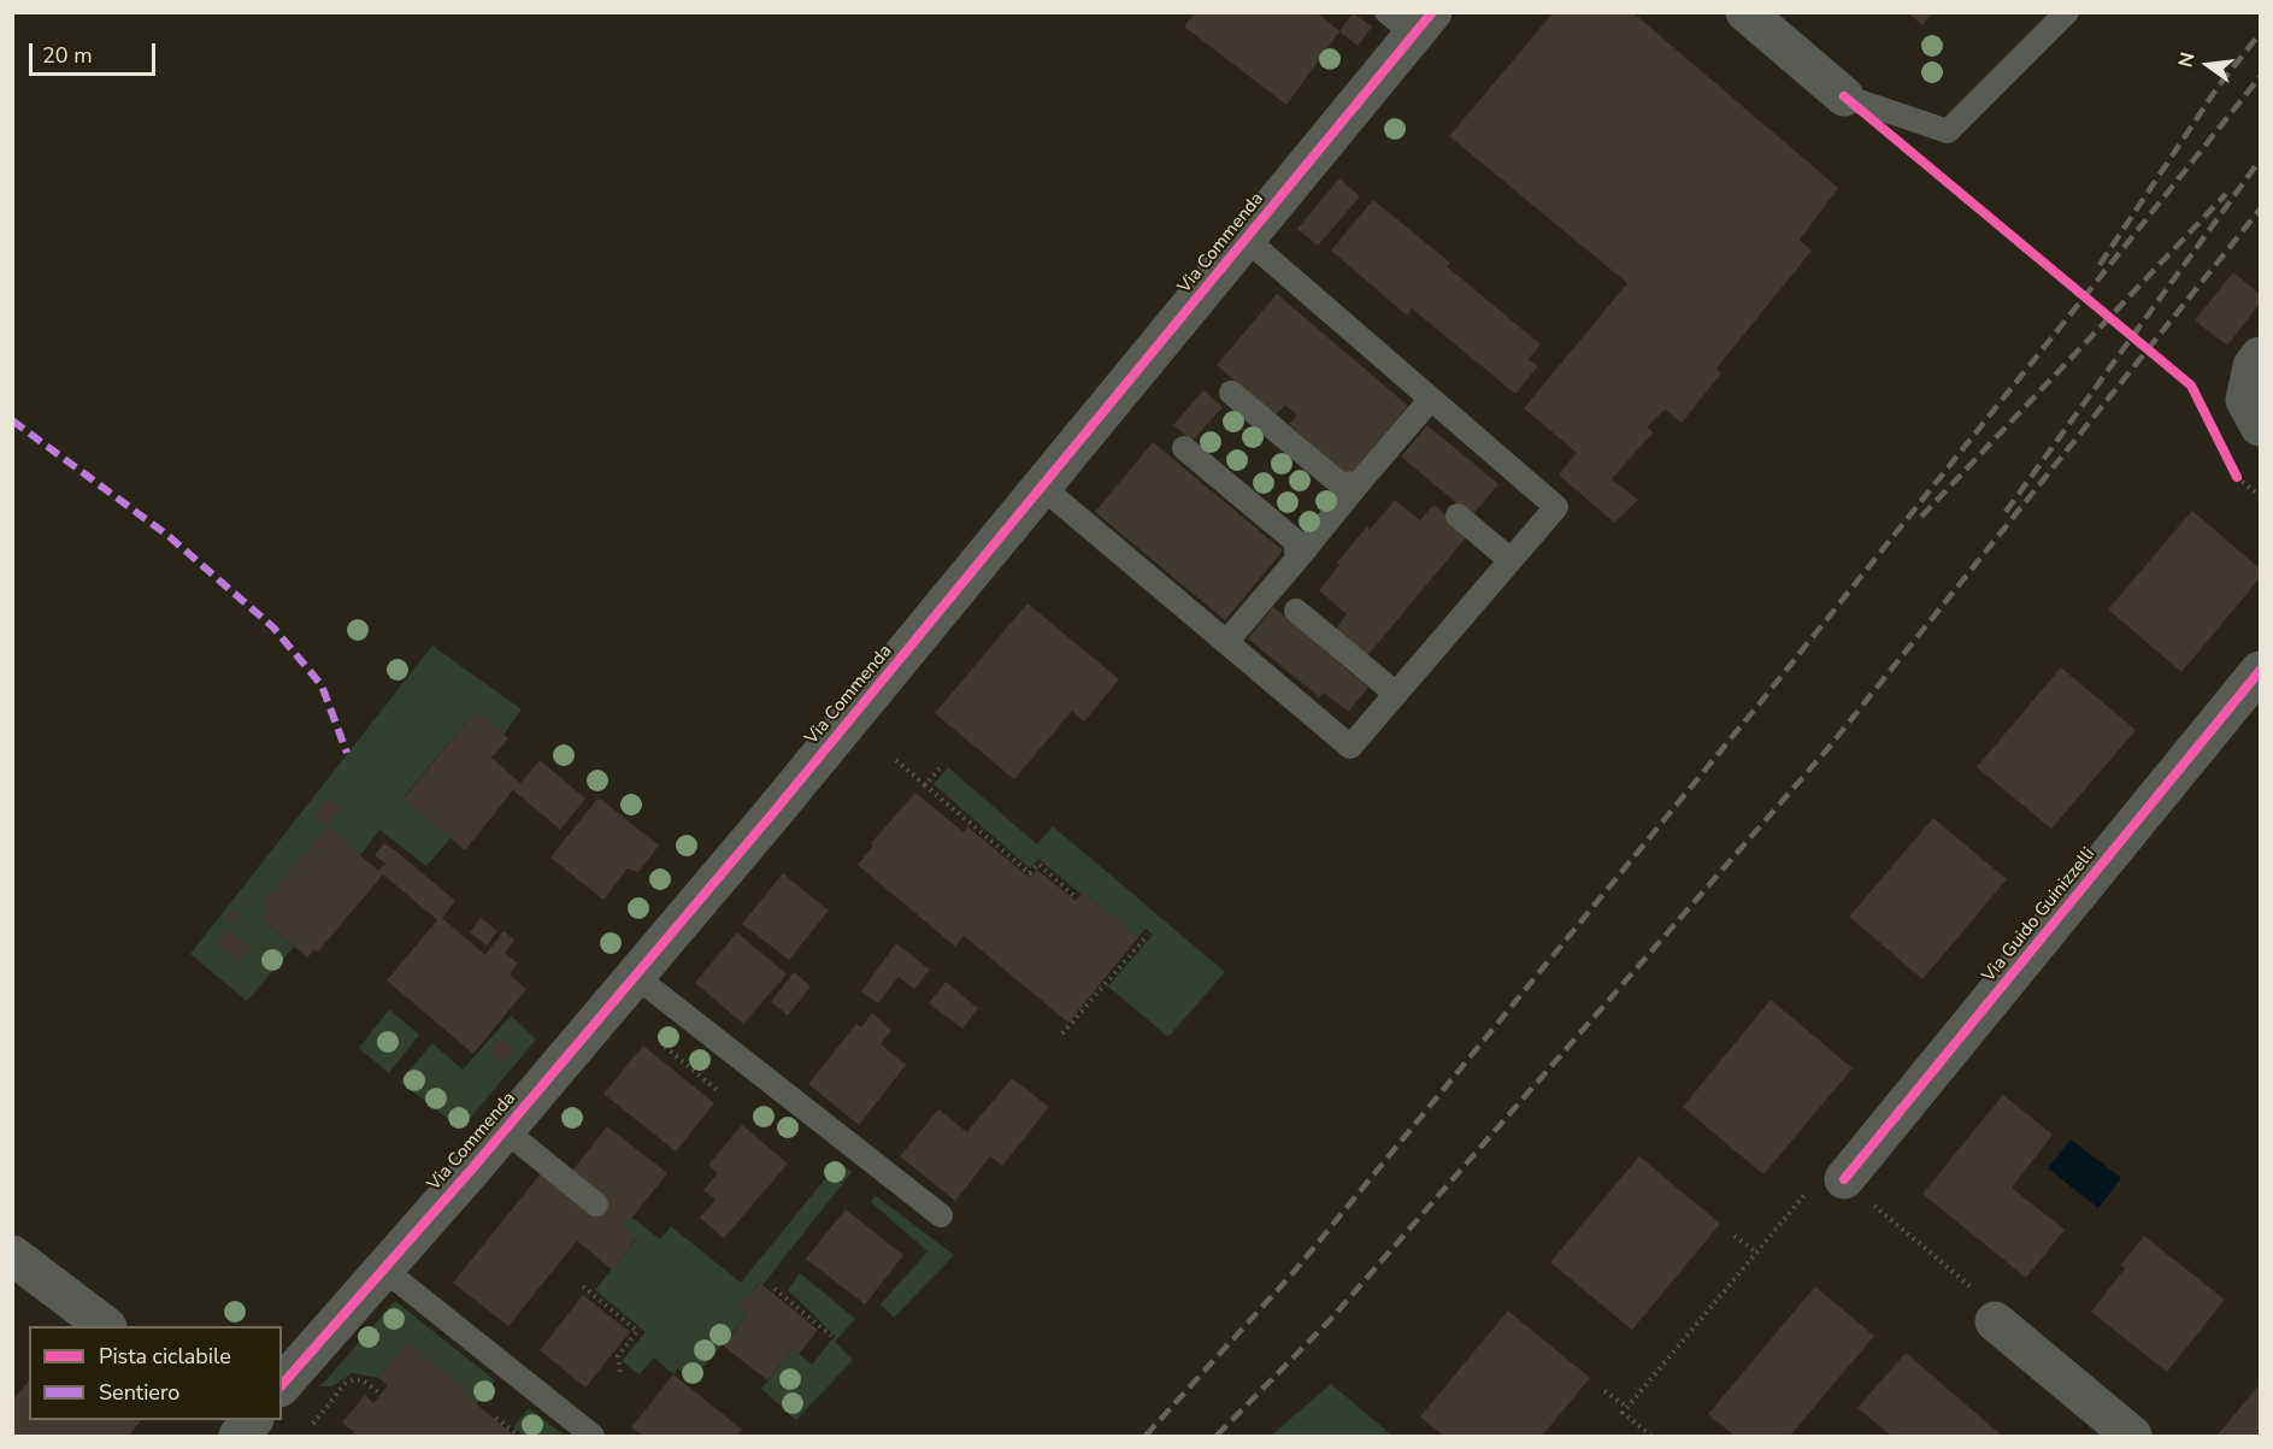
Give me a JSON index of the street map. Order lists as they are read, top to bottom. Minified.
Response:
{"streets":{"street":["Via Commenda","Via Guido Guinizzelli"]},"legend":["Pista ciclabile","Sentiero"],"scale_bar":"20 m","north":"left"}
